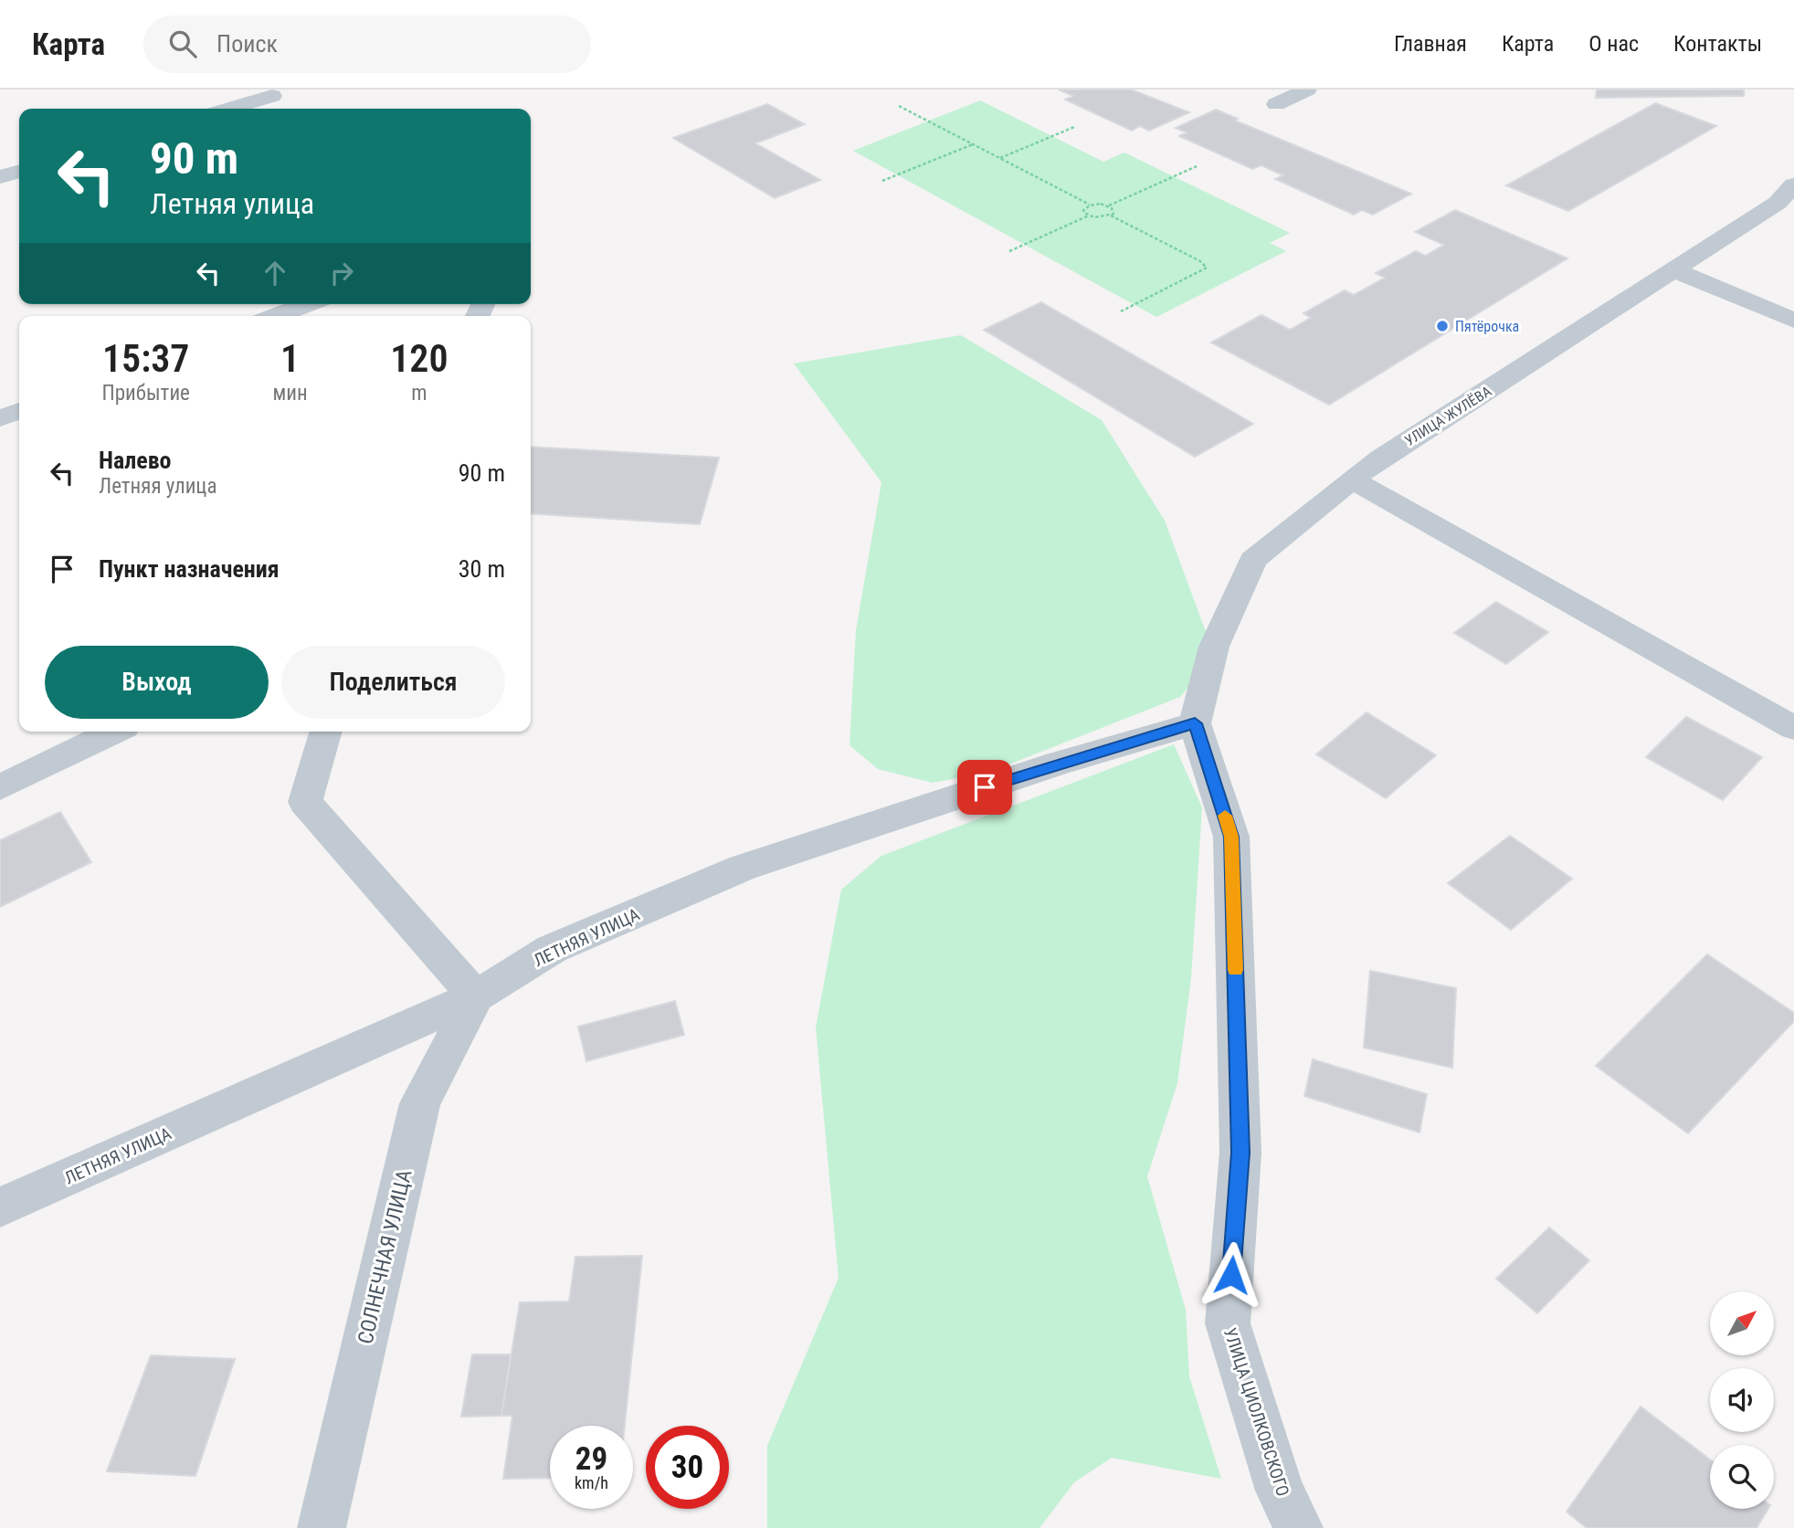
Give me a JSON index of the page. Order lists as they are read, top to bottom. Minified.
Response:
{"streets":{"street":["УЛИЦА ЖУЛЁВА","ЛЕТНЯЯ УЛИЦА","СОЛНЕЧНАЯ УЛИЦА","УЛИЦА ЦИОЛКОВСКОГО"]},"crossings":[["УЛИЦА ЖУЛЁВА","ЛЕТНЯЯ УЛИЦА"],["УЛИЦА ЖУЛЁВА","УЛИЦА ЦИОЛКОВСКОГО"],["ЛЕТНЯЯ УЛИЦА","СОЛНЕЧНАЯ УЛИЦА"],["ЛЕТНЯЯ УЛИЦА","УЛИЦА ЦИОЛКОВСКОГО"]],"places":["Пятёрочка"],"north":"top right","page":{"header":"Карта","search":"Поиск","nav":["Главная","Карта","О нас","Контакты"],"turn":["90 m","Летняя улица"],"eta":["15:37","Прибытие","1","мин","120","m"],"list":[{"name":"Налево","note":"Летняя улица","value":"90 m"},{"name":"Пункт назначения","value":"30 m"}],"buttons":["Выход","Поделиться"],"speed":"29 km/h","limit":"30"}}
